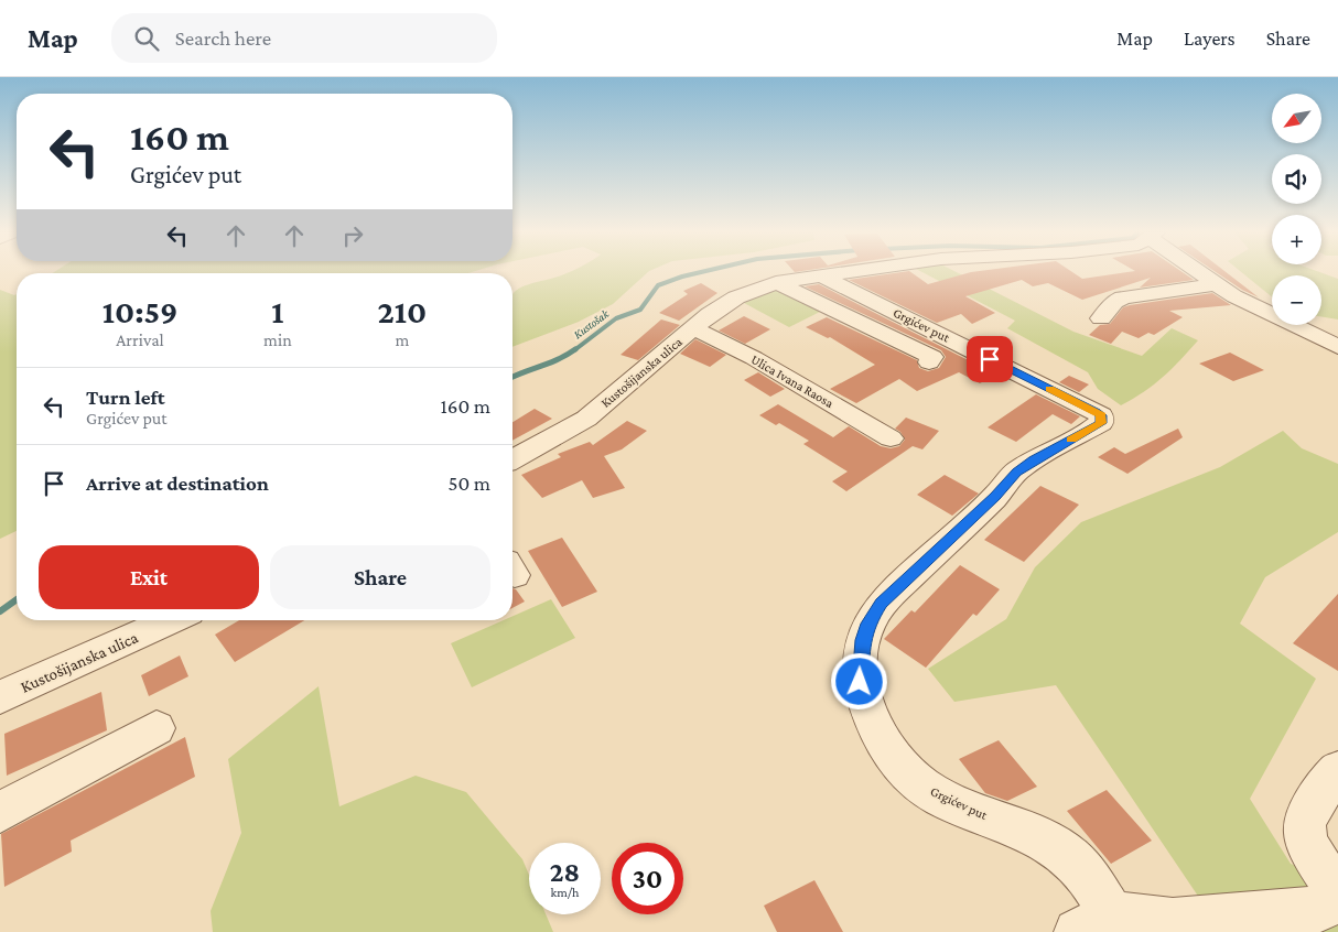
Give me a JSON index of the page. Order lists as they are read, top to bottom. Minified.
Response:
{"streets":{"street":["Grgićev put","Kustošijanska ulica","Ulica Ivana Raosa"]},"crossings":[["Grgićev put","Kustošijanska ulica"],["Kustošijanska ulica","Ulica Ivana Raosa"]],"water":["Kustošak"],"north":"bottom left","page":{"header":"Map","search":"Search here","nav":["Map","Layers","Share"],"map_buttons":["+","−"],"turn":["160 m","Grgićev put"],"eta":["10:59","Arrival","1","min","210","m"],"list":[{"name":"Turn left","note":"Grgićev put","value":"160 m"},{"name":"Arrive at destination","value":"50 m"}],"buttons":["Exit","Share"],"speed":"28 km/h","limit":"30"}}
